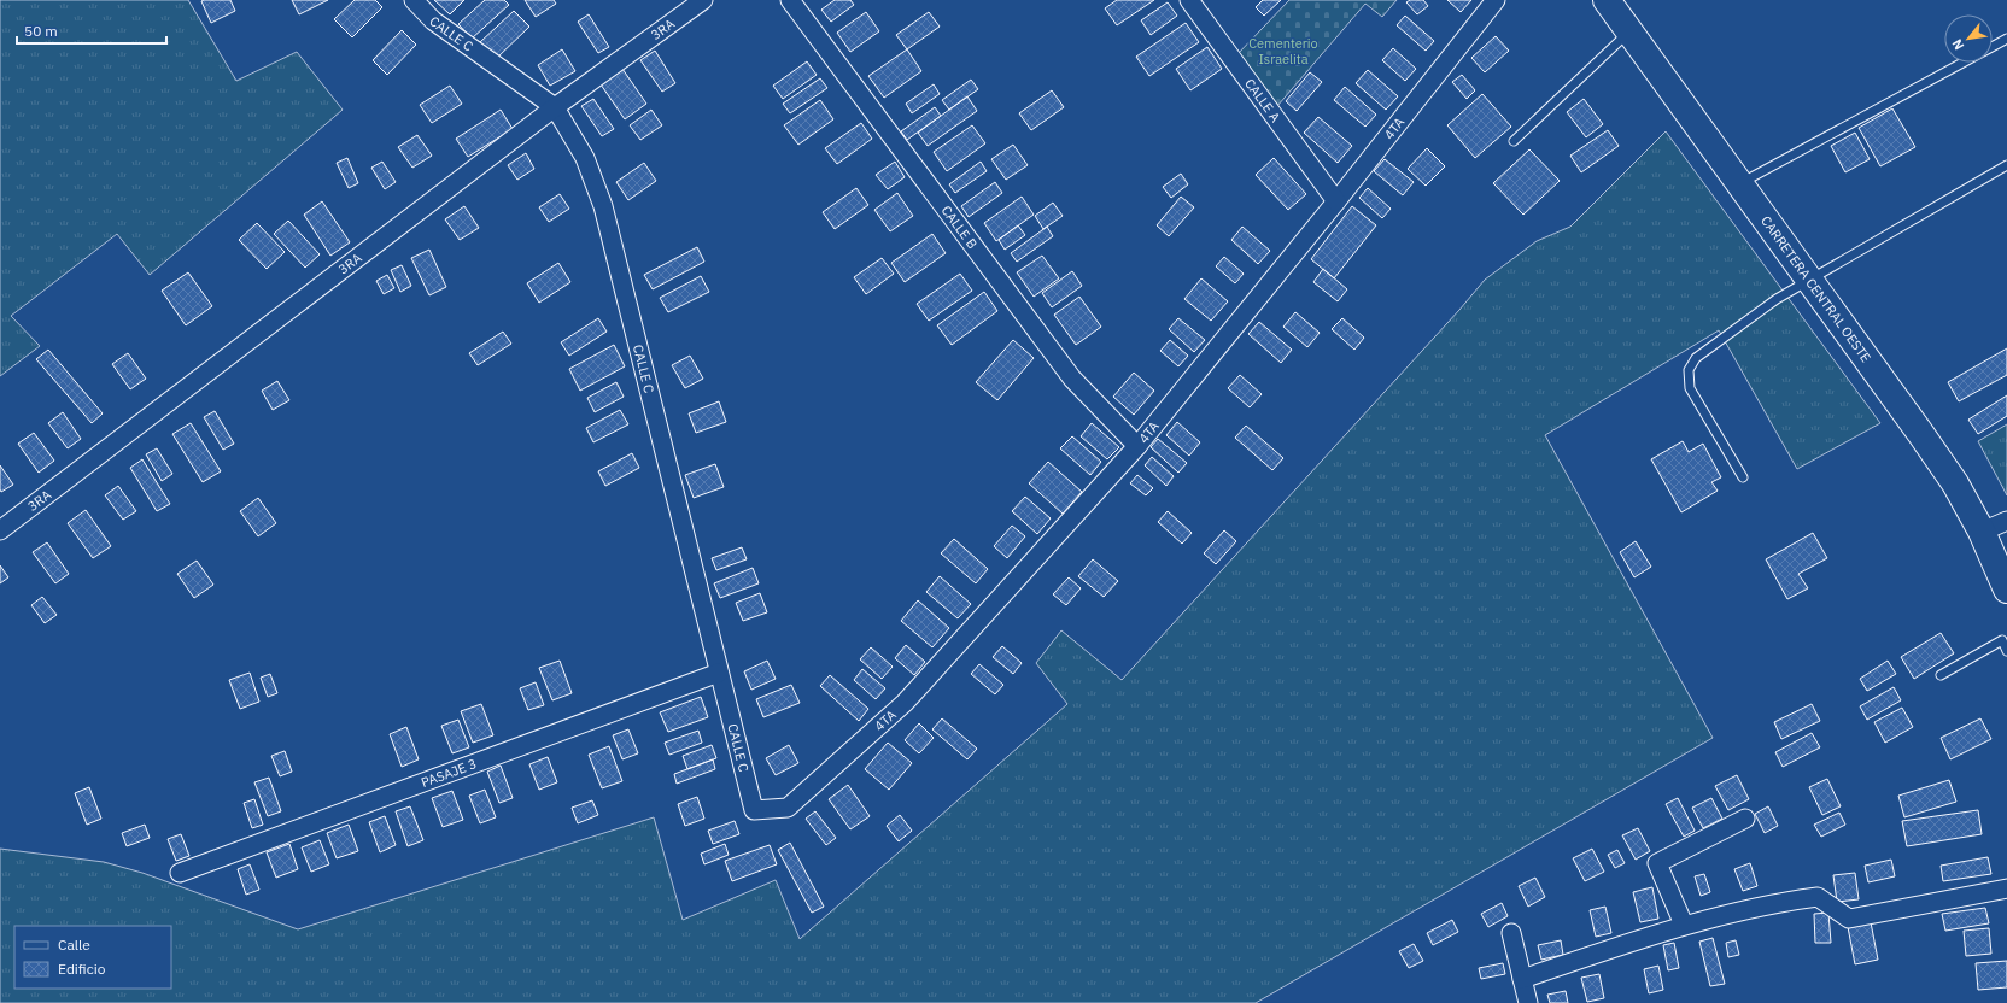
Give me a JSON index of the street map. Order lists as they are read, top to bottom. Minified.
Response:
{"streets":{"main road":["CARRETERA CENTRAL OESTE"],"street":["3RA","CALLE C","CALLE A","4TA","CALLE B","PASAJE 3"]},"crossings":[["3RA","CALLE C"],["CALLE C","4TA"],["CALLE C","PASAJE 3"],["CALLE A","4TA"],["4TA","CALLE B"]],"parks":["Cementerio Israelita"],"legend":["Calle","Edificio"],"scale_bar":"50 m","north":"bottom left"}
